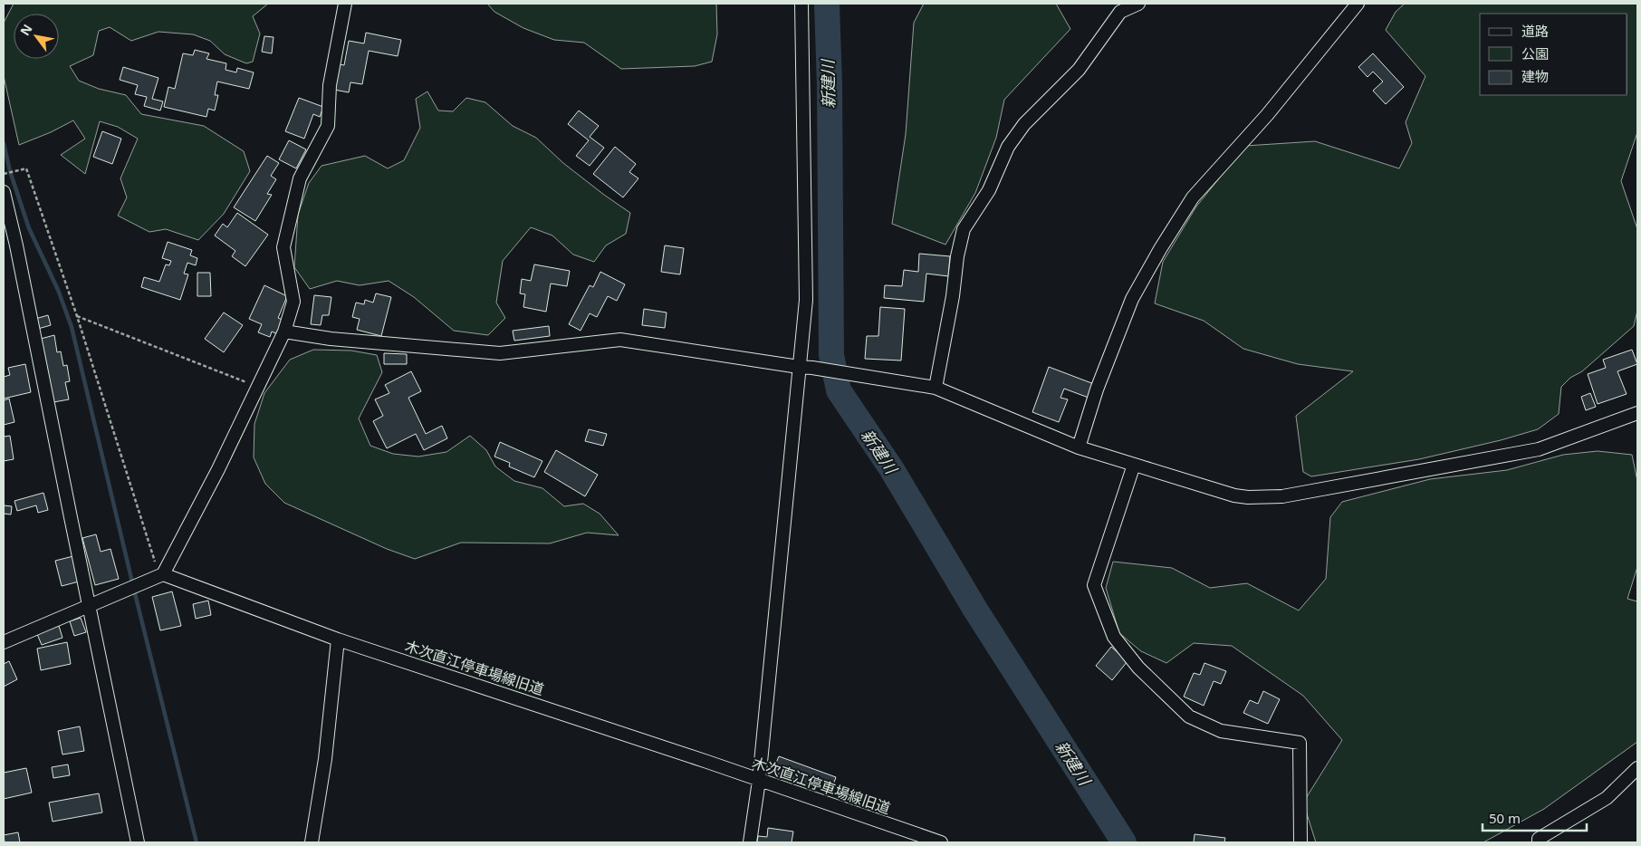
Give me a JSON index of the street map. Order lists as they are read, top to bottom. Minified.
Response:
{"streets":{"street":["木次直江停車場線旧道"]},"water":["新建川"],"legend":["道路","公園","建物"],"scale_bar":"50 m","north":"top left"}
